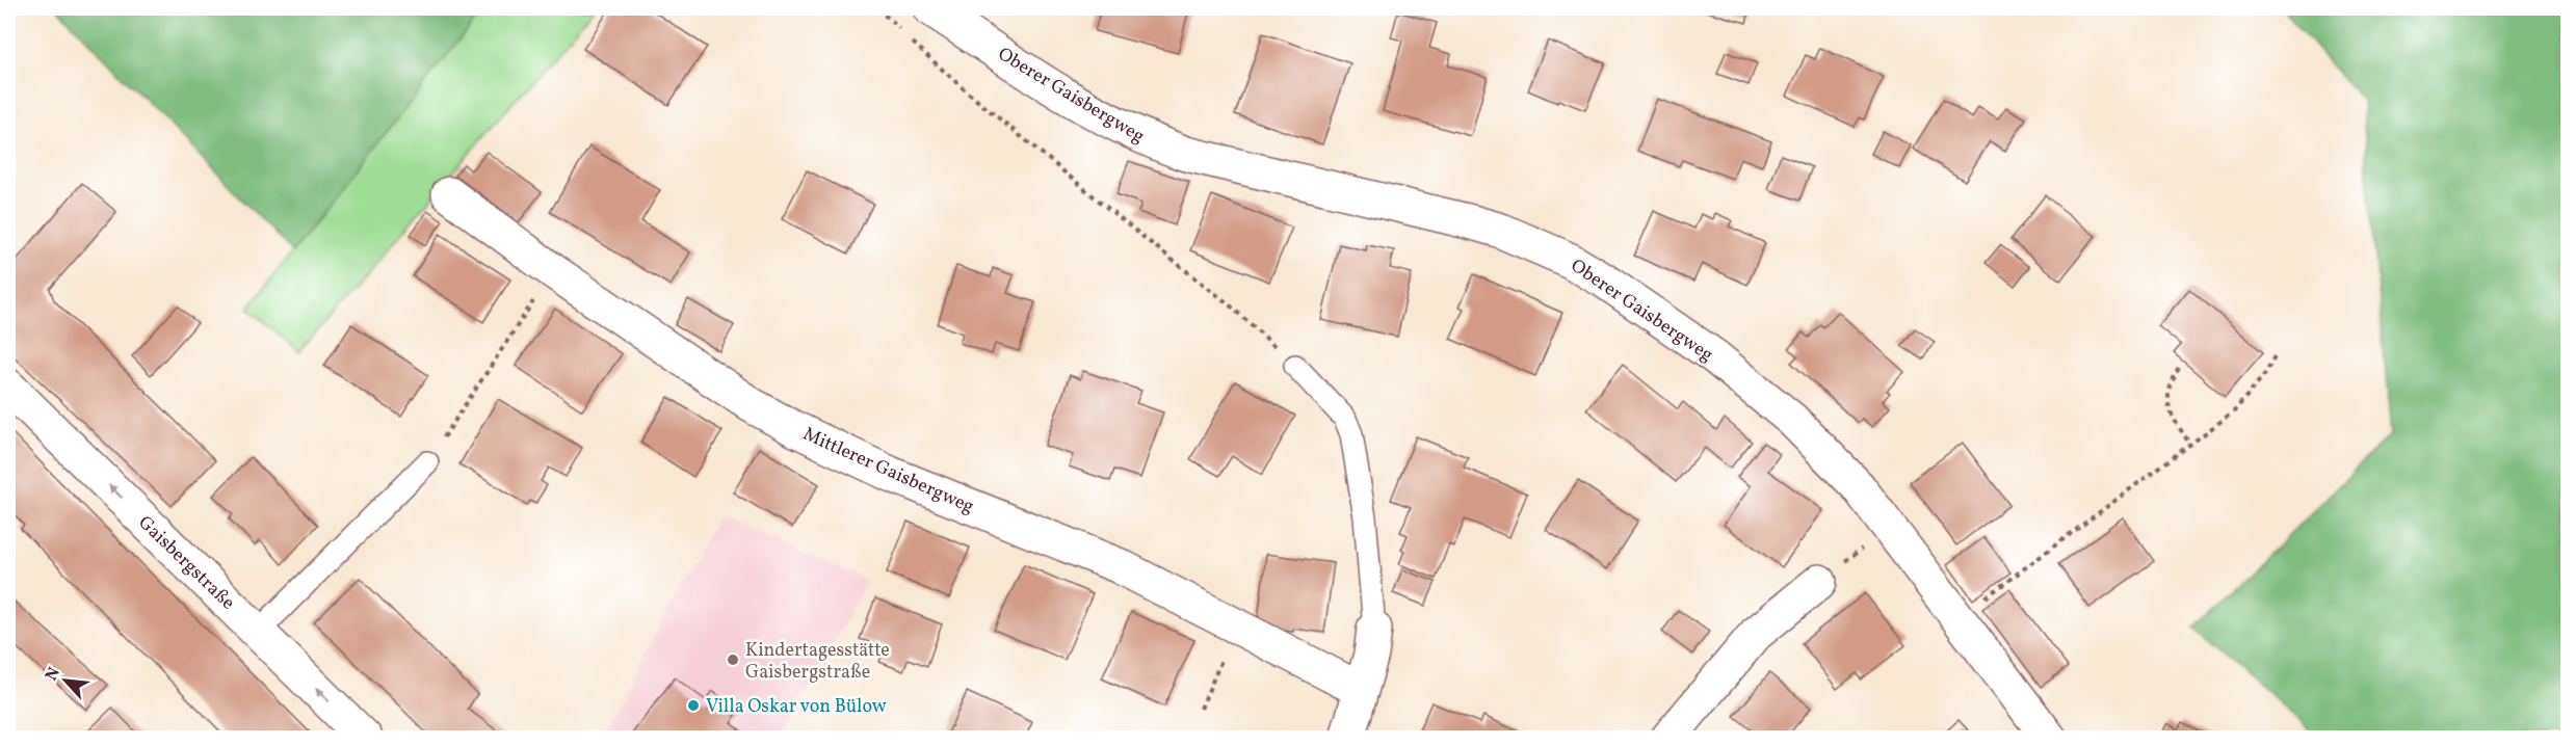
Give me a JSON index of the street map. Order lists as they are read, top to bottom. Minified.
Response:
{"streets":{"street":["Oberer Gaisbergweg","Mittlerer Gaisbergweg","Gaisbergstraße"]},"one_way":["Gaisbergstraße"],"places":["Kindertagesstätte Gaisbergstraße","Villa Oskar von Bülow"],"north":"top left"}
